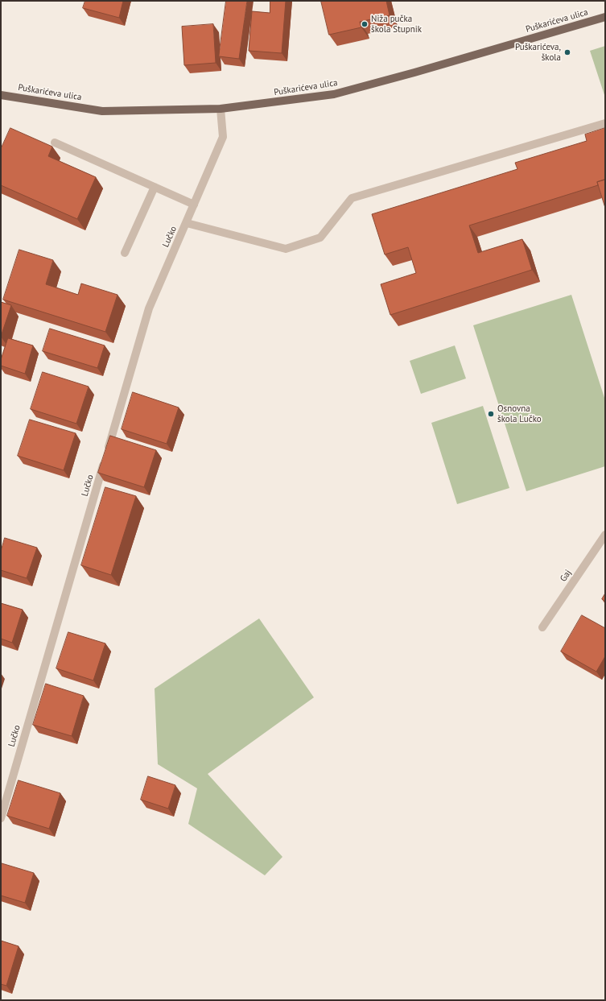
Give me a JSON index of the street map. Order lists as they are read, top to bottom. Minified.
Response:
{"streets":{"main road":["Puškarićeva ulica"],"street":["Lučko","Gaj"]},"crossings":[["Puškarićeva ulica","Lučko"]],"places":["Niža pučka škola Stupnik","Puškarićeva, škola","Osnovna škola Lučko"]}
